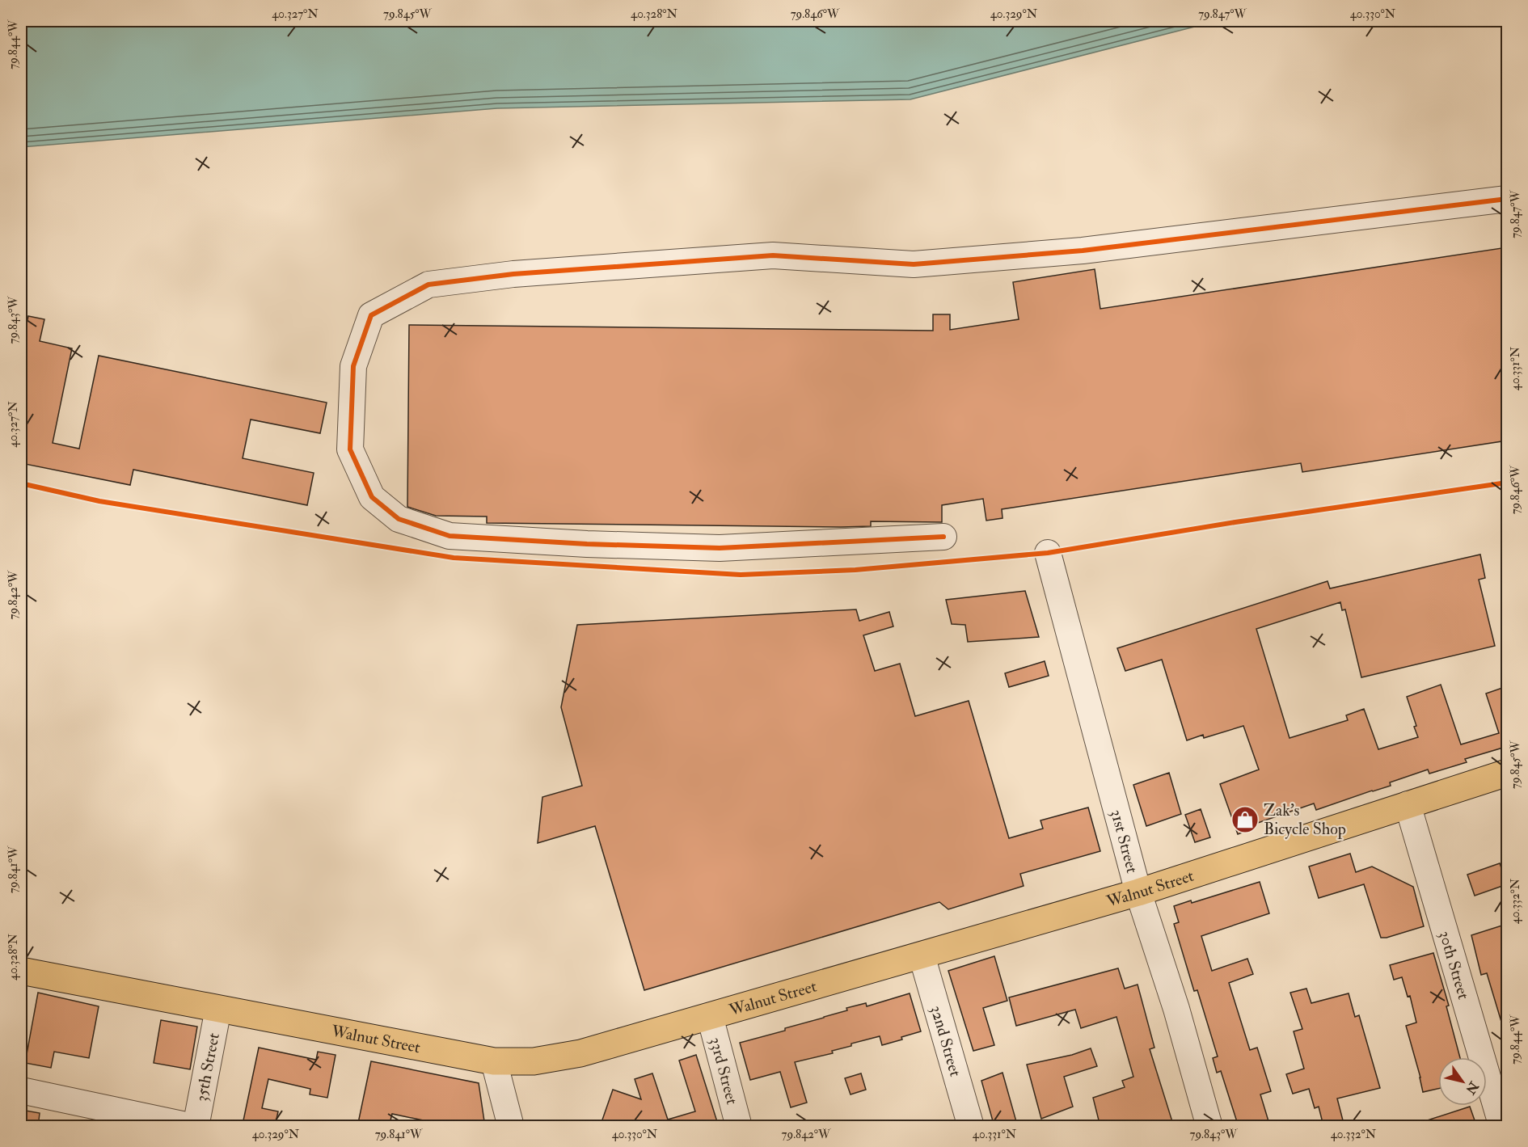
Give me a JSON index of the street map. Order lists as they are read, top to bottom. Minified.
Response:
{"streets":{"main road":["Walnut Street"],"street":["31st Street","30th Street","32nd Street","35th Street","33rd Street"]},"crossings":[["31st Street","Walnut Street"],["Walnut Street","30th Street"],["Walnut Street","32nd Street"],["Walnut Street","35th Street"],["Walnut Street","33rd Street"]],"places":{"shop":["Zak's Bicycle Shop"]},"north":"bottom right","coordinates":["40.327°N","79.845°W","40.328°N","79.846°W","40.329°N","79.847°W","40.330°N","79.844°W","79.843°W","40.331°N","79.842°W","79.841°W","40.332°N"]}
